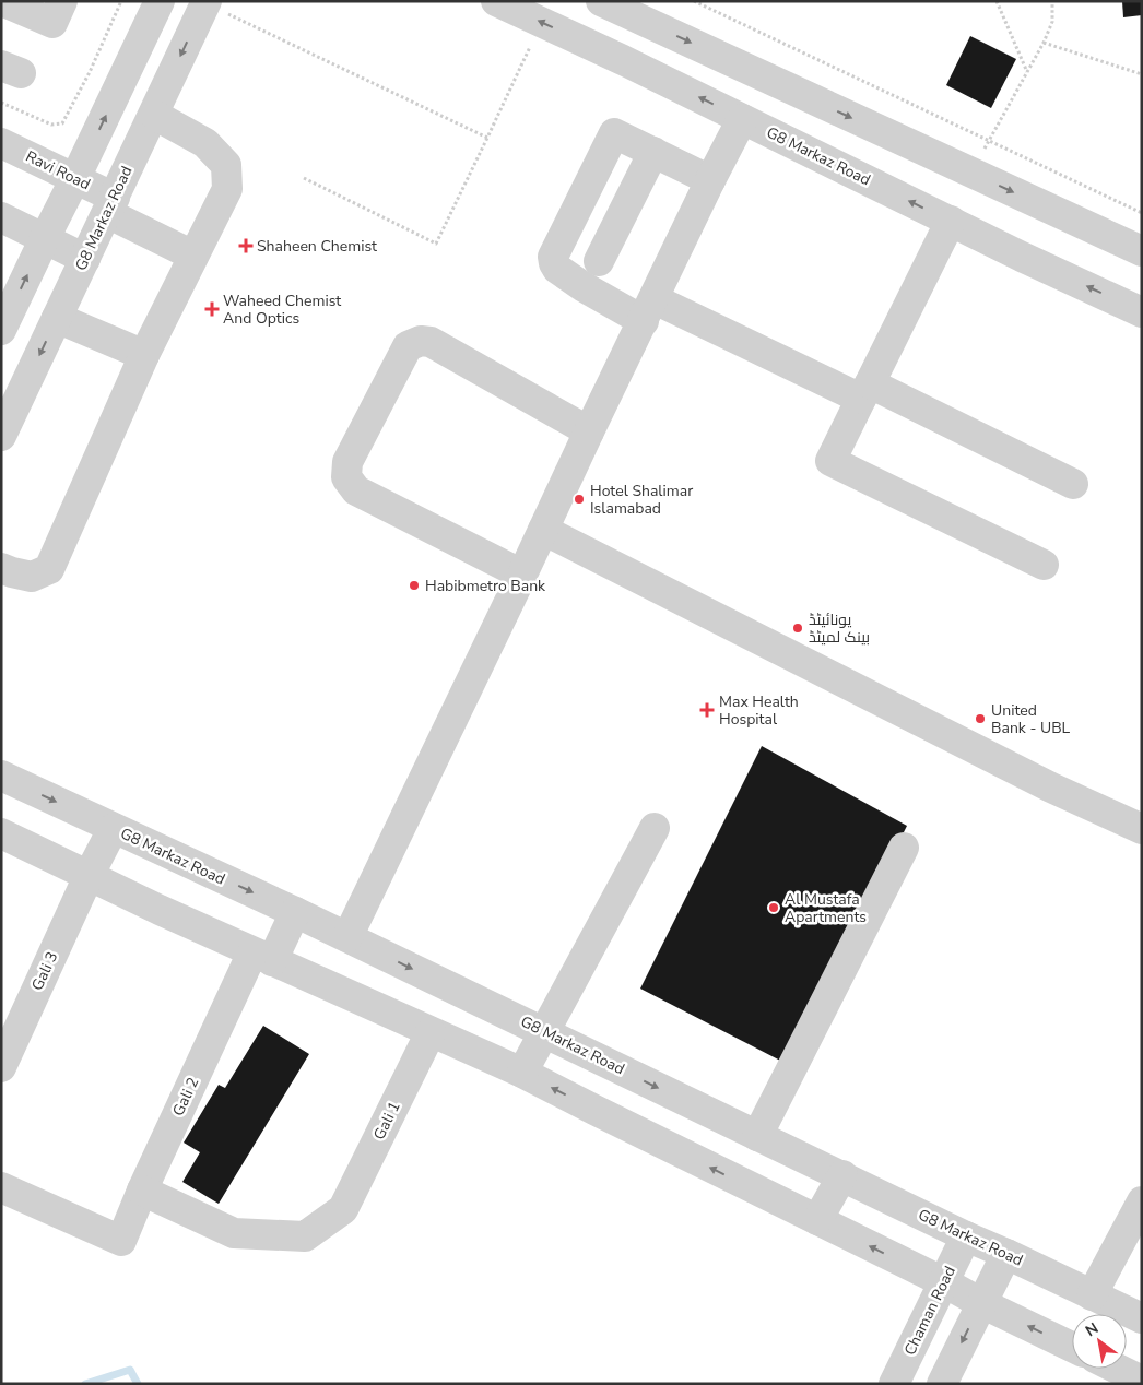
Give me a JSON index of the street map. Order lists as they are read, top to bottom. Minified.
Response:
{"streets":{"street":["G8 Markaz Road","Ravi Road","Gali 3","Gali 2","Gali 1","Chaman Road"]},"crossings":[["G8 Markaz Road","Ravi Road"],["G8 Markaz Road","Gali 3"],["G8 Markaz Road","Gali 2"],["G8 Markaz Road","Chaman Road"],["Gali 2","Gali 1"]],"places":{"health":["Shaheen Chemist","Waheed Chemist And Optics","Max Health Hospital"],"other":["Hotel Shalimar Islamabad","Habibmetro Bank","یونائیٹڈ بینک لمیٹڈ","United Bank - UBL","Al Mustafa Apartments"]},"north":"top left"}
